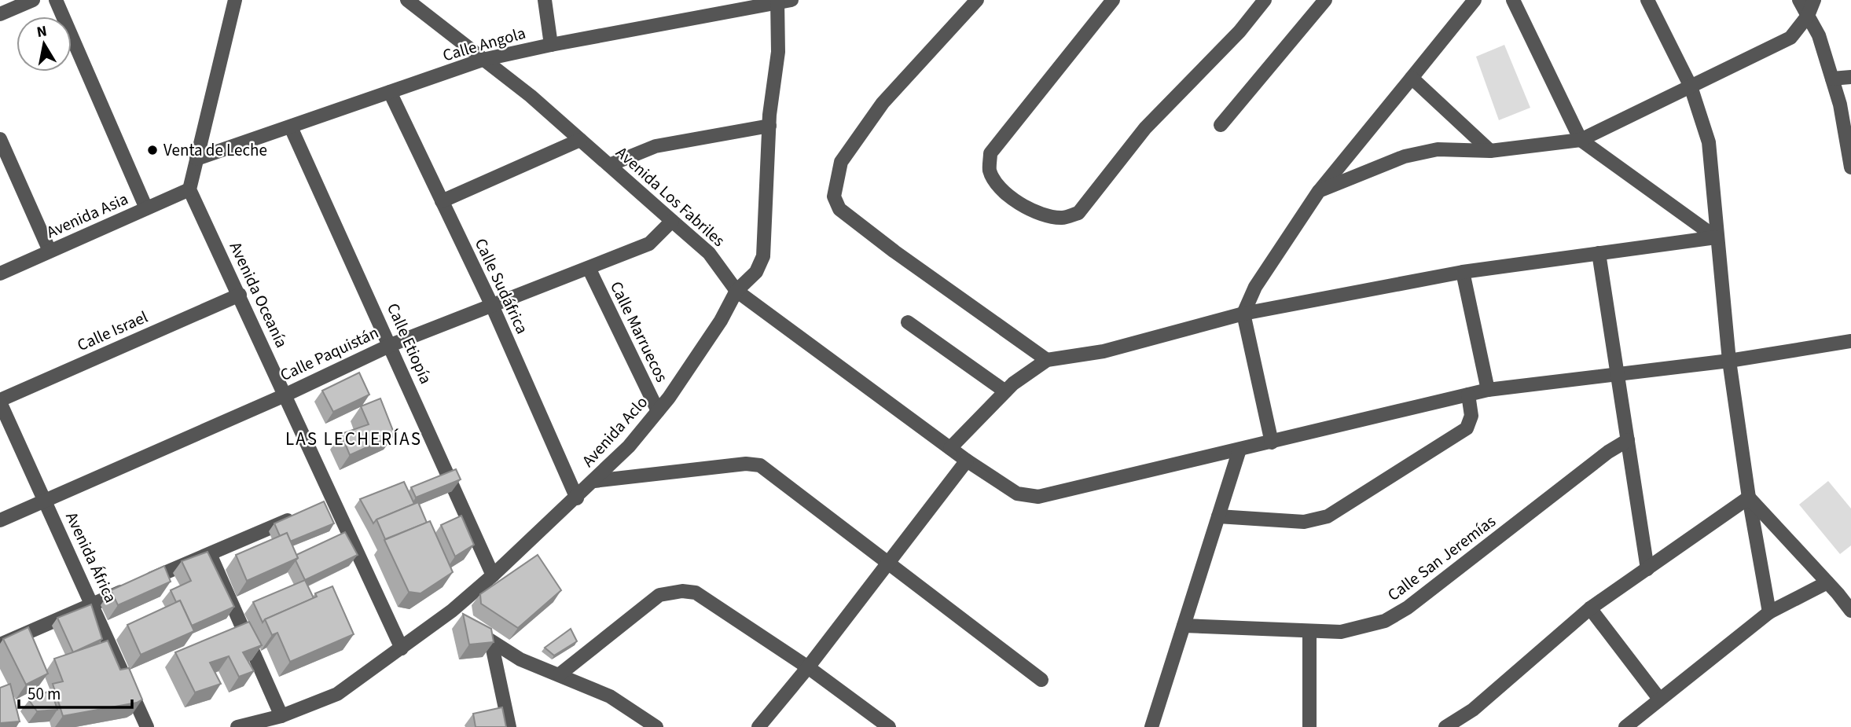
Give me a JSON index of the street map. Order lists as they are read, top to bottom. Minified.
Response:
{"streets":{"street":["Calle Angola","Avenida Los Fabriles","Avenida Asia","Calle Sudáfrica","Avenida Oceanía","Calle Israel","Calle Marruecos","Calle Etiopía","Calle Paquistán","Avenida Aclo","Avenida África","Calle San Jeremías"]},"crossings":[["Calle Angola","Avenida Los Fabriles"],["Calle Angola","Calle Sudáfrica"],["Calle Angola","Calle Etiopía"],["Calle Angola","Avenida Aclo"],["Avenida Los Fabriles","Calle Paquistán"],["Avenida Los Fabriles","Avenida Aclo"],["Avenida Asia","Avenida Oceanía"],["Calle Sudáfrica","Calle Paquistán"],["Calle Sudáfrica","Avenida Aclo"],["Avenida Oceanía","Calle Israel"],["Avenida Oceanía","Calle Paquistán"],["Avenida Oceanía","Avenida Aclo"],["Calle Israel","Avenida África"],["Calle Marruecos","Calle Paquistán"],["Calle Marruecos","Avenida Aclo"],["Calle Etiopía","Calle Paquistán"],["Calle Etiopía","Avenida Aclo"],["Calle Paquistán","Avenida África"]],"districts":["LAS LECHERÍAS"],"places":["Venta de Leche"],"scale_bar":"50 m","north":"top"}
